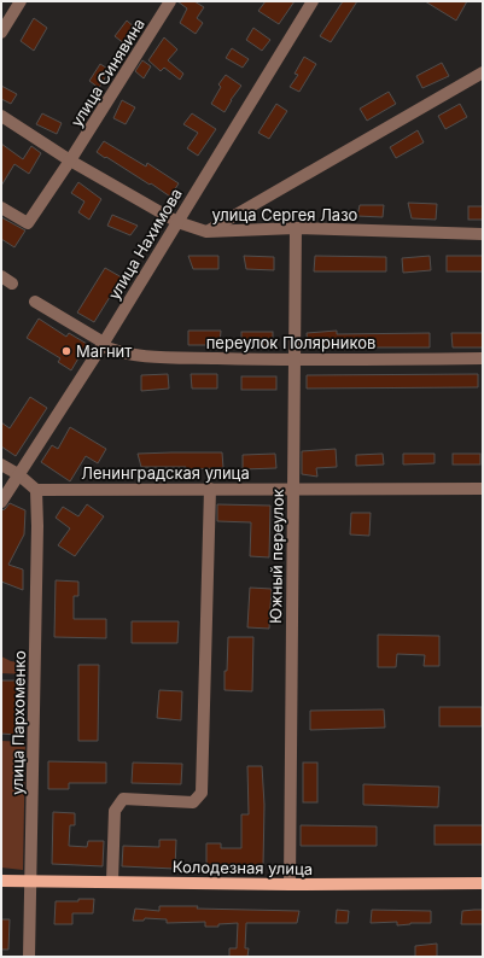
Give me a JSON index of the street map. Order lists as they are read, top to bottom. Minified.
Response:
{"streets":{"main road":["Колодезная улица"],"street":["улица Синявина","улица Сергея Лазо","улица Нахимова","переулок Полярников","Ленинградская улица","Южный переулок","улица Пархоменко"]},"crossings":[["улица Синявина","улица Сергея Лазо"],["улица Сергея Лазо","улица Нахимова"],["улица Сергея Лазо","Южный переулок"],["улица Нахимова","переулок Полярников"],["переулок Полярников","Южный переулок"],["Ленинградская улица","Южный переулок"],["Ленинградская улица","улица Пархоменко"],["Южный переулок","Колодезная улица"],["улица Пархоменко","Колодезная улица"]],"places":["Магнит"]}
